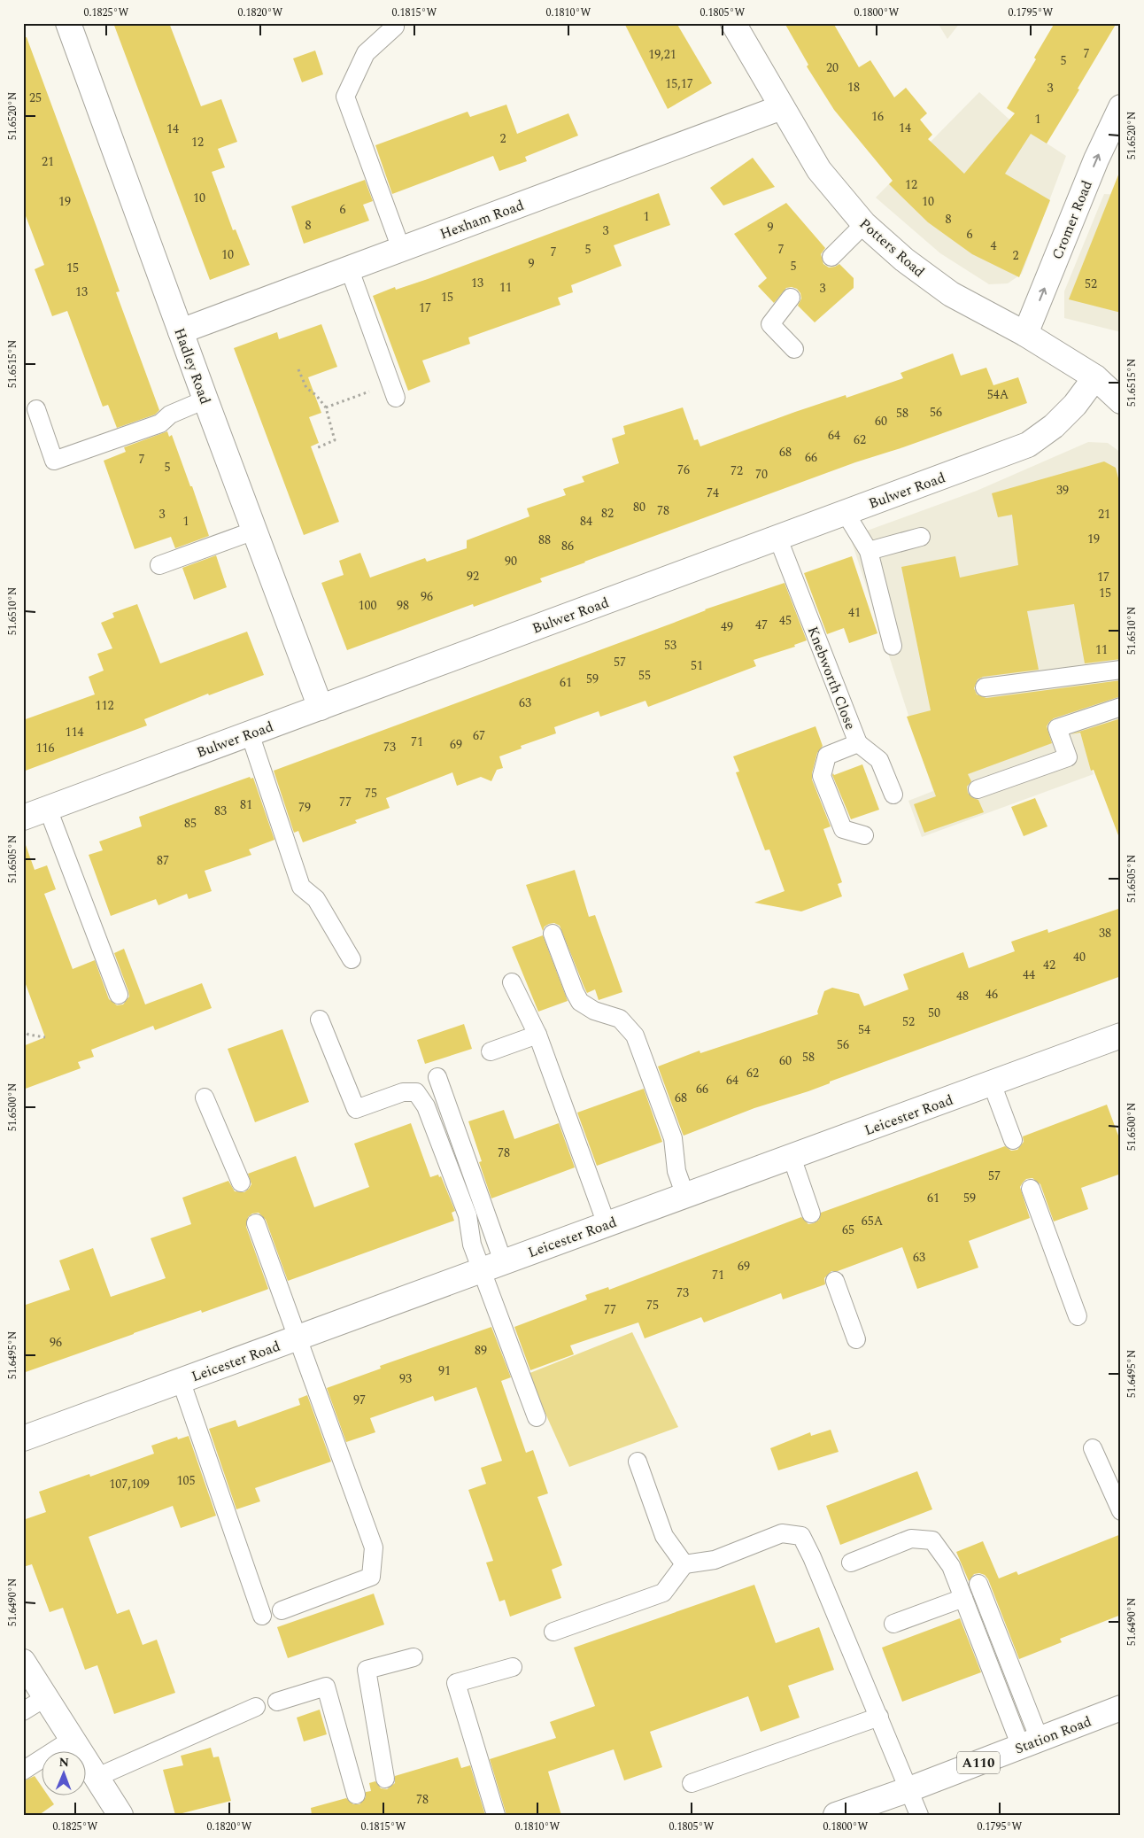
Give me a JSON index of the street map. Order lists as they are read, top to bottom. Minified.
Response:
{"streets":{"street":["Hexham Road","Cromer Road","Potters Road","Hadley Road","Bulwer Road","Leicester Road","Station Road","A110"],"lane":["Knebworth Close"]},"crossings":[["Hexham Road","Potters Road"],["Hexham Road","Hadley Road"],["Cromer Road","Potters Road"],["Potters Road","Bulwer Road"],["Hadley Road","Bulwer Road"],["Bulwer Road","Knebworth Close"]],"one_way":["Cromer Road"],"house_numbers":["7","19,21","5","20","15,17","18","3","25","16","1","14","14","2","12","21","12","10","19","10","6","1","8","8","9","3","6","4","5","7","7","10","2","9","5","15","13","52","11","3","13","15","17","54A","56","58","60","64","62","68","66","7","5","76","72","70","39","74","80","78","82","3","21","1","84","19","88","86","90","92","17","15","96","100","98","41","45","47","49","53","11","57","51","55","59","61","63","112","114","67","71","69","73","116","75","77","81","79","83","85","87","38","40","42","44","46","48","50","52","54","56","58","60","62","64","66","68","78","57","61","59","65A","65","63","69","71","73","75","77","96","89","91","93","97","105","107,109","78"],"north":"top","coordinates":["0.1825°W","0.1820°W","0.1815°W","0.1810°W","0.1805°W","0.1800°W","0.1795°W","51.6520°N","51.6515°N","51.6510°N","51.6505°N","51.6500°N","51.6495°N","51.6490°N"]}
